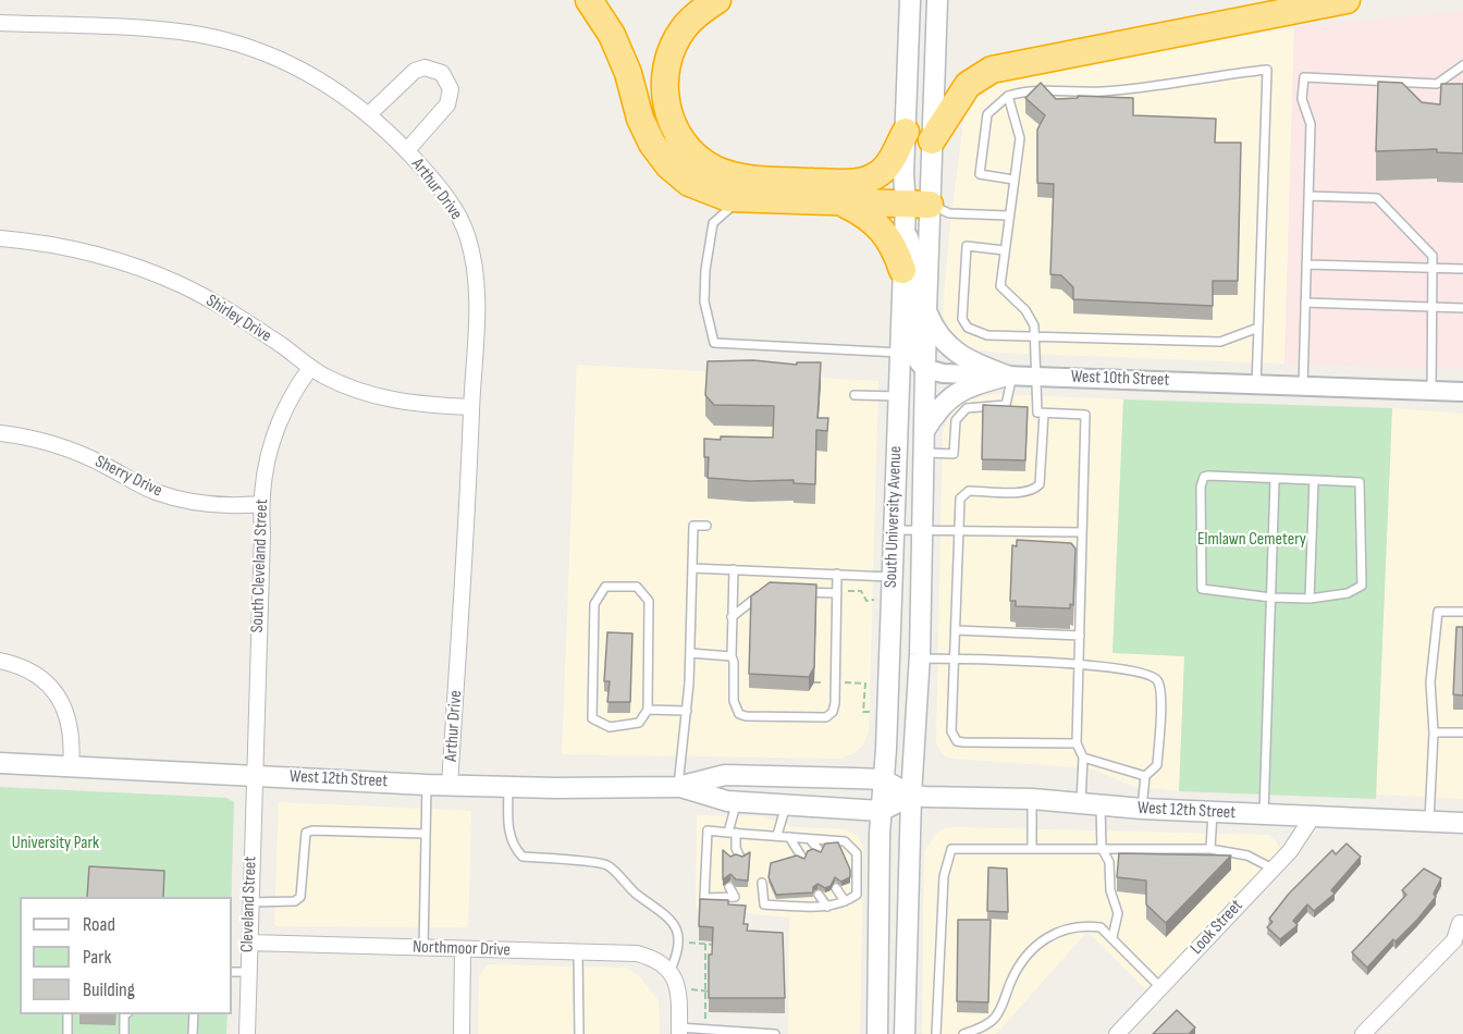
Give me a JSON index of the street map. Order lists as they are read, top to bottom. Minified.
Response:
{"streets":{"main road":["South University Avenue","West 12th Street"],"street":["Arthur Drive","Shirley Drive","West 10th Street","Sherry Drive","South Cleveland Street","Cleveland Street","Look Street","Northmoor Drive"]},"crossings":[["Arthur Drive","Shirley Drive"],["Arthur Drive","West 12th Street"],["Shirley Drive","South Cleveland Street"],["West 10th Street","South University Avenue"],["Sherry Drive","South Cleveland Street"],["South University Avenue","West 12th Street"],["South Cleveland Street","West 12th Street"],["South Cleveland Street","Cleveland Street"],["West 12th Street","Cleveland Street"],["West 12th Street","Look Street"],["Cleveland Street","Northmoor Drive"]],"parks":["Elmlawn Cemetery","University Park"],"legend":["Road","Park","Building"]}
